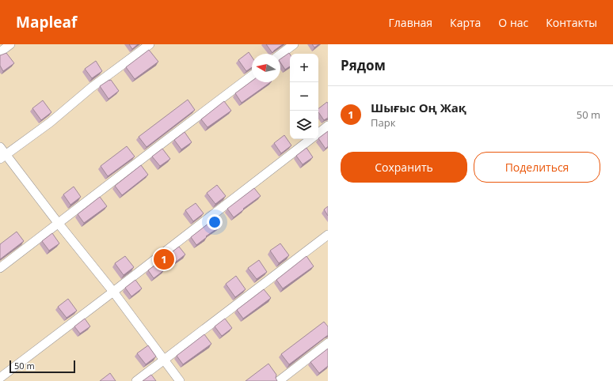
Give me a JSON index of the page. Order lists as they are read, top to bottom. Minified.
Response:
{"scale_bar":"50 m","north":"left","page":{"header":"Mapleaf","nav":["Главная","Карта","О нас","Контакты"],"heading":"Рядом","map_buttons":["+","−"],"list":[{"mark":"1","name":"Шығыс Оң Жақ","note":"Парк","value":"50 m"}],"buttons":["Сохранить","Поделиться"],"pins":"1","scale":"50 m"}}
